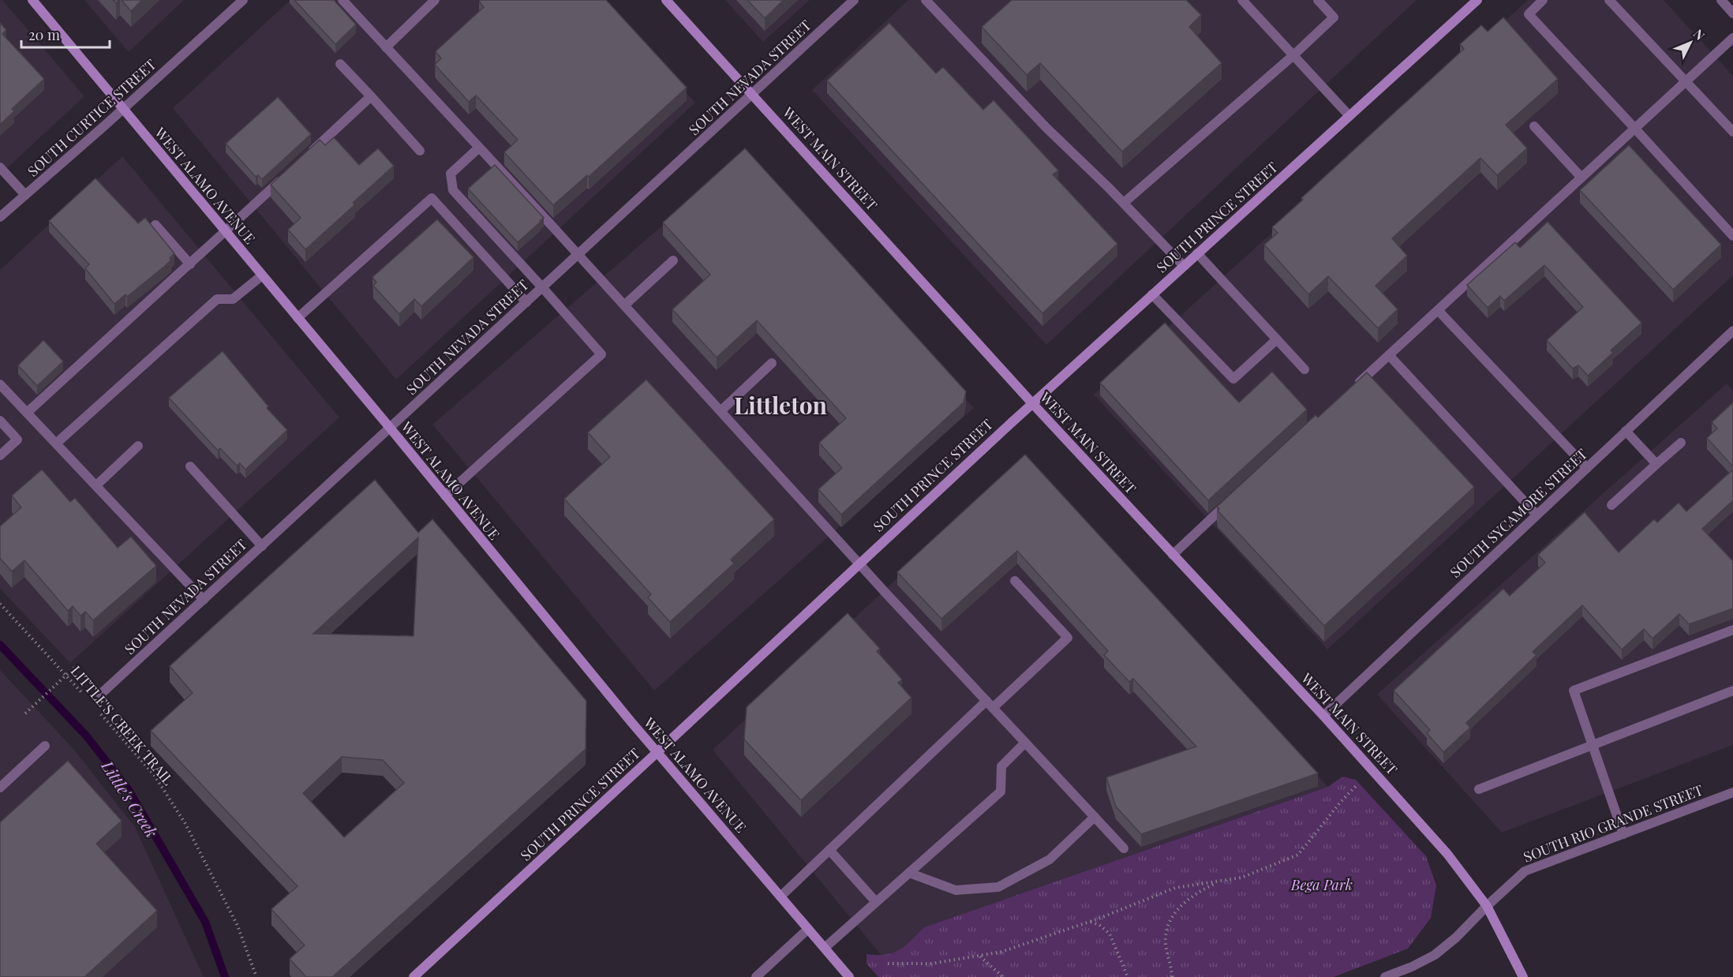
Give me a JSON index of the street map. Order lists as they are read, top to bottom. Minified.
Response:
{"streets":{"main road":["WEST MAIN STREET","WEST ALAMO AVENUE","SOUTH PRINCE STREET"],"street":["SOUTH NEVADA STREET","SOUTH CURTICE STREET","SOUTH SYCAMORE STREET","SOUTH RIO GRANDE STREET"],"path":["LITTLE'S CREEK TRAIL"]},"crossings":[["SOUTH NEVADA STREET","WEST MAIN STREET"],["SOUTH NEVADA STREET","WEST ALAMO AVENUE"],["SOUTH CURTICE STREET","WEST ALAMO AVENUE"],["WEST MAIN STREET","SOUTH PRINCE STREET"],["WEST MAIN STREET","SOUTH SYCAMORE STREET"],["WEST MAIN STREET","SOUTH RIO GRANDE STREET"],["WEST ALAMO AVENUE","SOUTH PRINCE STREET"]],"districts":["Littleton"],"water":["Little's Creek"],"parks":["Bega Park"],"scale_bar":"20 m","north":"top right"}
